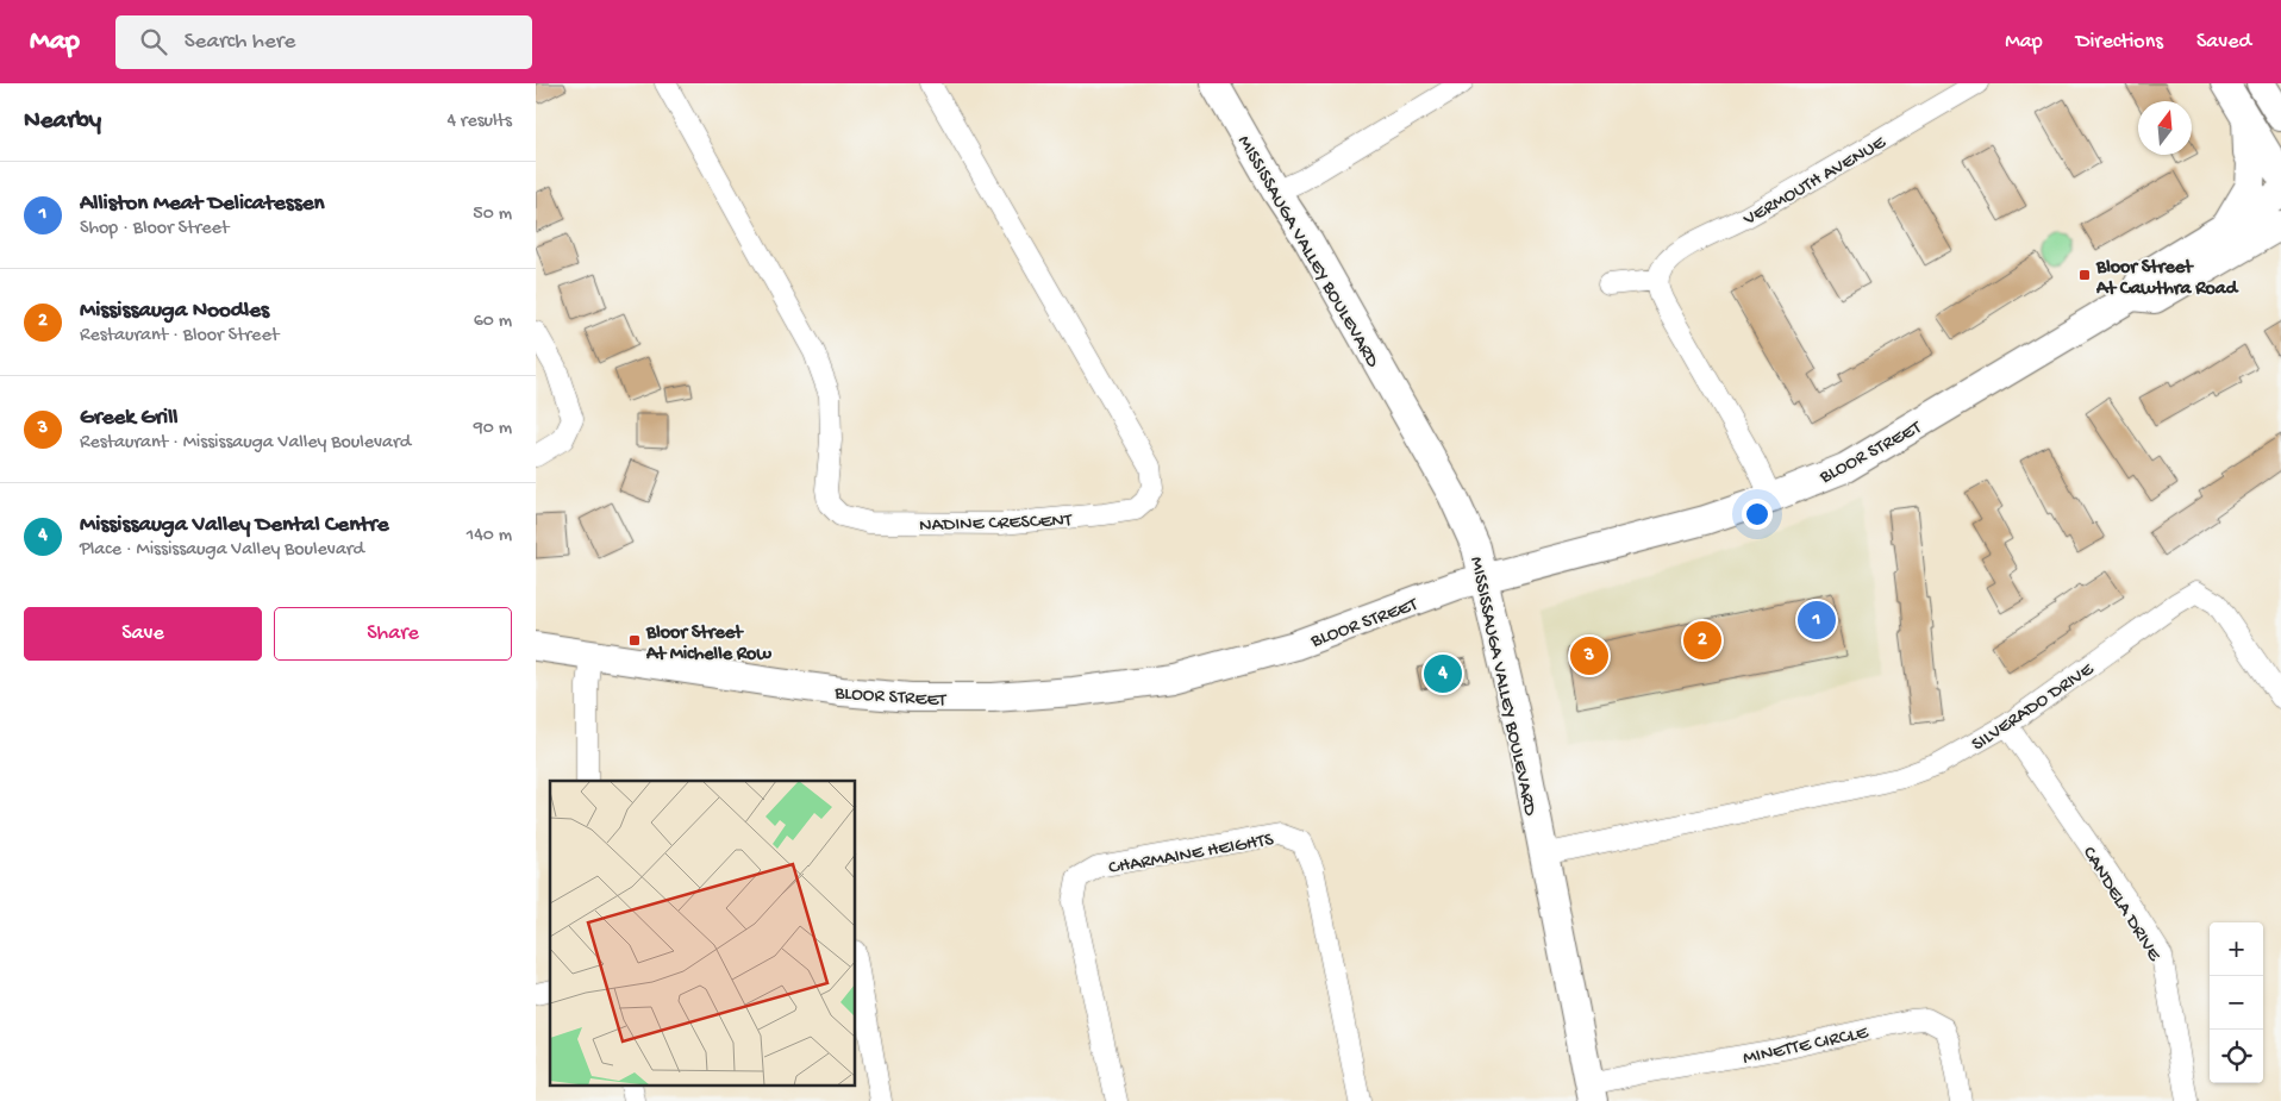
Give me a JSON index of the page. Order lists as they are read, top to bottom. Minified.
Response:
{"streets":{"street":["VERMOUTH AVENUE","MISSISSAUGA VALLEY BOULEVARD","BLOOR STREET","NADINE CRESCENT","SILVERADO DRIVE","CHARMAINE HEIGHTS","CANDELA DRIVE","MINETTE CIRCLE"]},"crossings":[["MISSISSAUGA VALLEY BOULEVARD","BLOOR STREET"],["MISSISSAUGA VALLEY BOULEVARD","SILVERADO DRIVE"],["MISSISSAUGA VALLEY BOULEVARD","MINETTE CIRCLE"],["SILVERADO DRIVE","CANDELA DRIVE"]],"places":{"transit":["Bloor Street At Cawthra Road","Bloor Street At Michelle Row"]},"north":"top","page":{"header":"Map","search":"Search here","nav":["Map","Directions","Saved"],"heading":["Nearby","4 results"],"list":[{"mark":"1","name":"Alliston Meat Delicatessen","note":"Shop · Bloor Street","value":"50 m"},{"mark":"2","name":"Mississauga Noodles","note":"Restaurant · Bloor Street","value":"60 m"},{"mark":"3","name":"Greek Grill","note":"Restaurant · Mississauga Valley Boulevard","value":"90 m"},{"mark":"4","name":"Mississauga Valley Dental Centre","note":"Place · Mississauga Valley Boulevard","value":"140 m"}],"buttons":["Save","Share"],"pins":["1","2","3","4"],"map_buttons":["+","−"]}}
